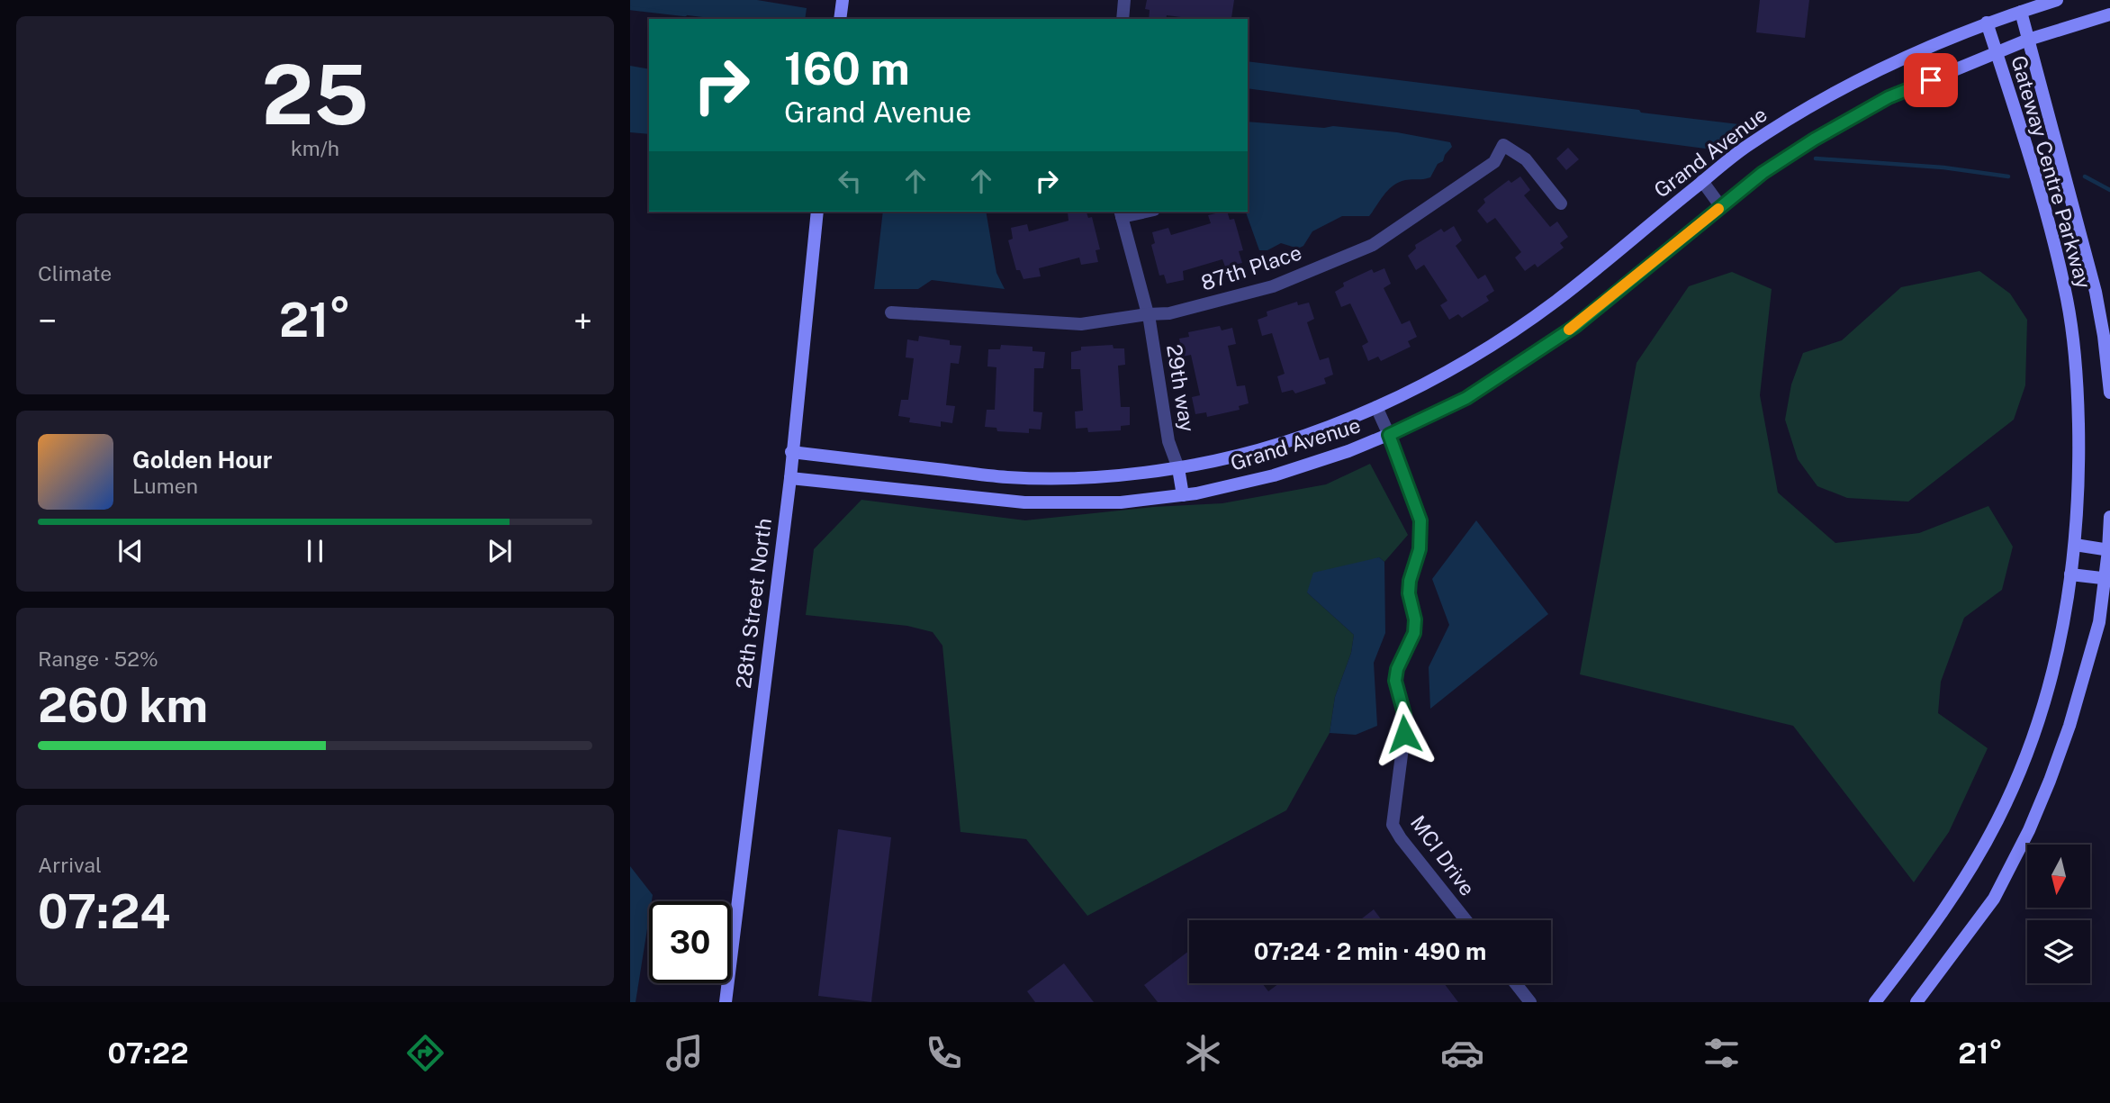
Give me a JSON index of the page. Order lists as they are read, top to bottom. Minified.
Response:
{"streets":{"street":["Grand Avenue","Gateway Centre Parkway","87th Place","29th way","28th Street North","MCI Drive"]},"crossings":[["Grand Avenue","Gateway Centre Parkway"],["Grand Avenue","29th way"],["Grand Avenue","28th Street North"],["Grand Avenue","MCI Drive"],["87th Place","29th way"]],"north":"bottom","page":{"tile":[["25","km/h"],"Climate",["Range · 52%","260 km"],["Arrival","07:24"]],"turn":["160 m","Grand Avenue"],"heat":["−","21°","+"],"song":["Golden Hour","Lumen"],"limit":"30","trip":"07:24 · 2 min · 490 m","tabs":["07:22","21°"]}}
